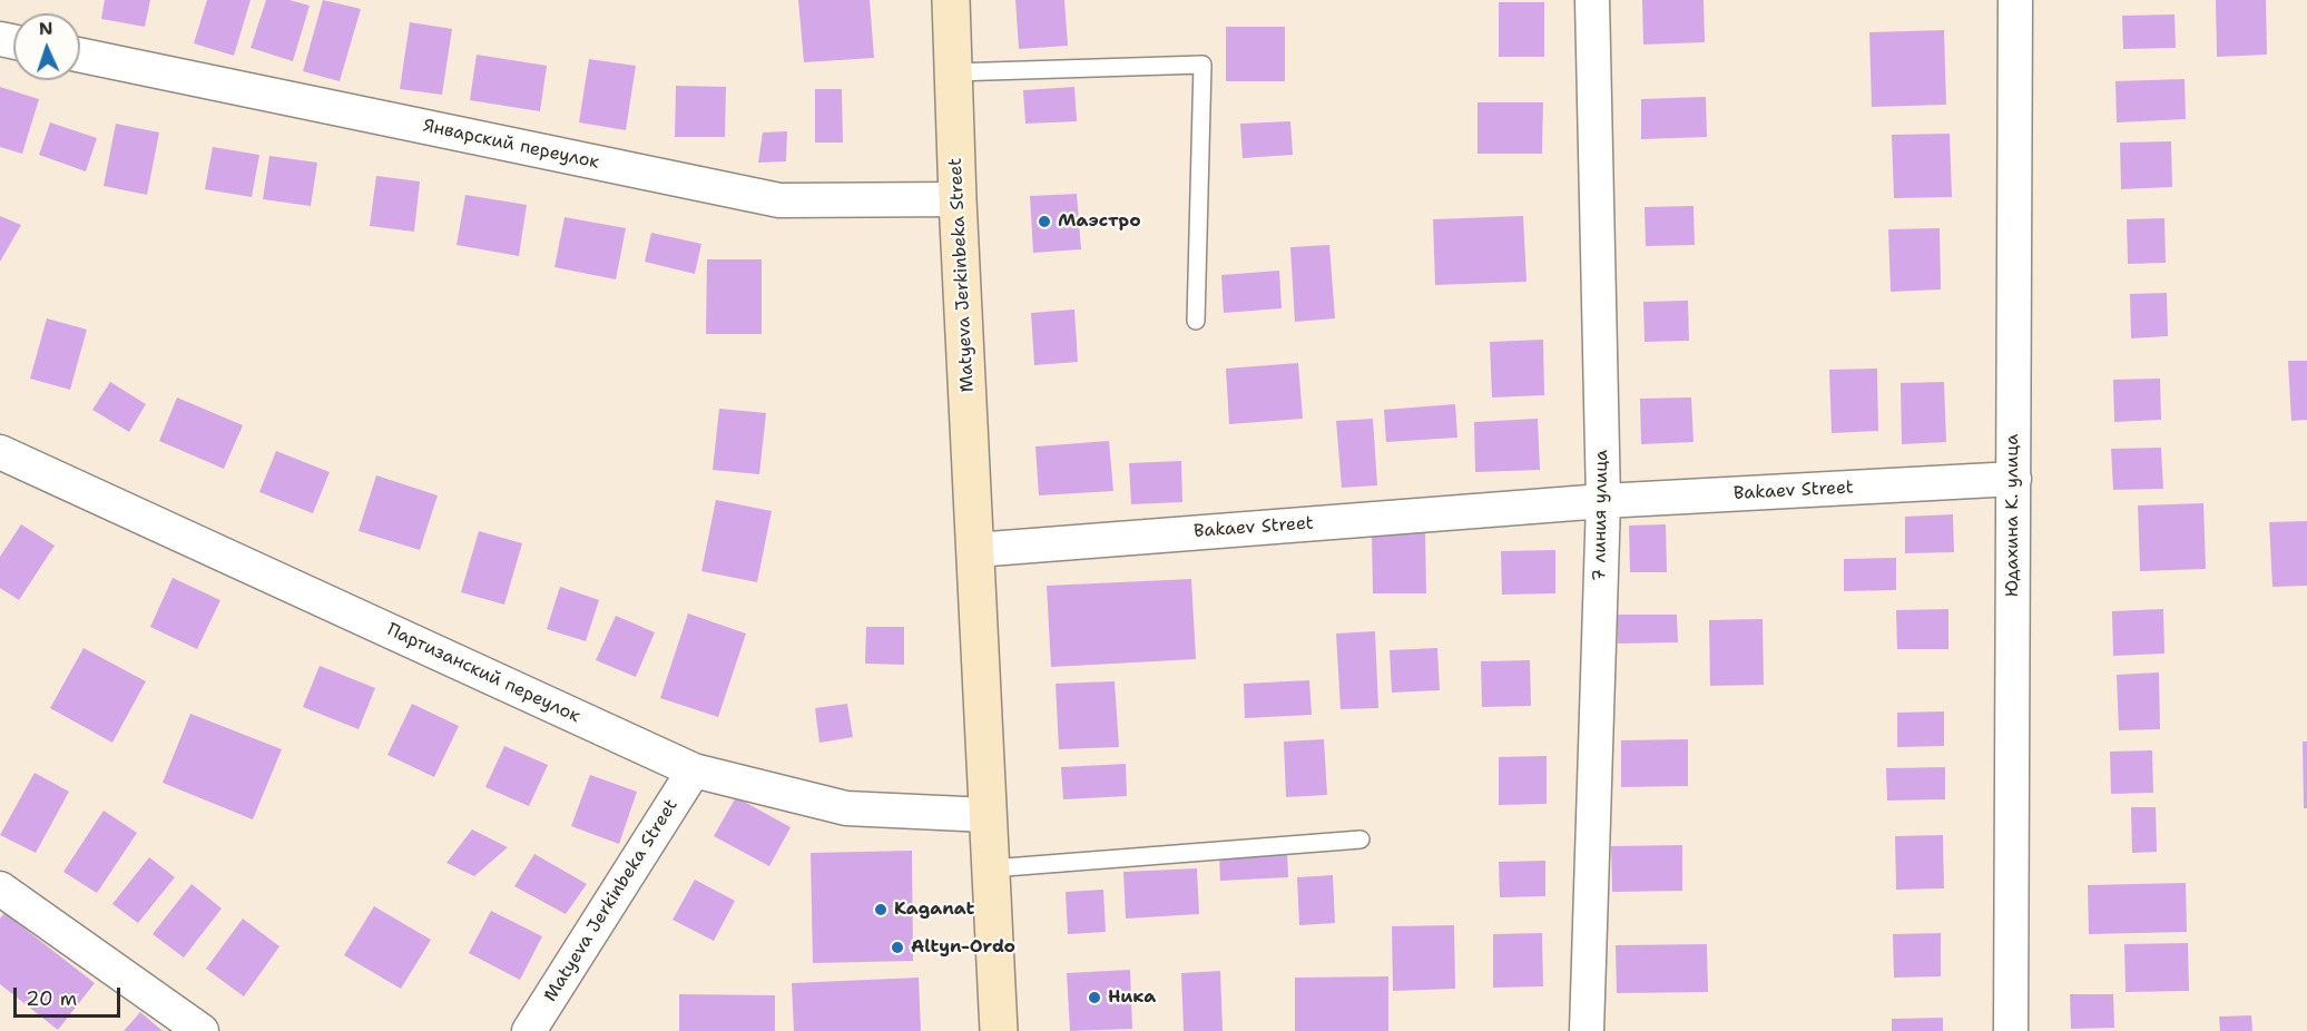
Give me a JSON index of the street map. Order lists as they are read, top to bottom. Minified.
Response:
{"streets":{"main road":["Matyeva Jerkinbeka Street"],"street":["Январский переулок","Bakaev Street","7 линия улица","Юдахина К. улица","Партизанский переулок"]},"crossings":[["Январский переулок","Matyeva Jerkinbeka Street"],["Matyeva Jerkinbeka Street","Bakaev Street"],["Matyeva Jerkinbeka Street","Партизанский переулок"],["Bakaev Street","7 линия улица"],["Bakaev Street","Юдахина К. улица"]],"places":["Маэстро","Kaganat","Altyn-Ordo","Ника"],"scale_bar":"20 m","north":"top"}
